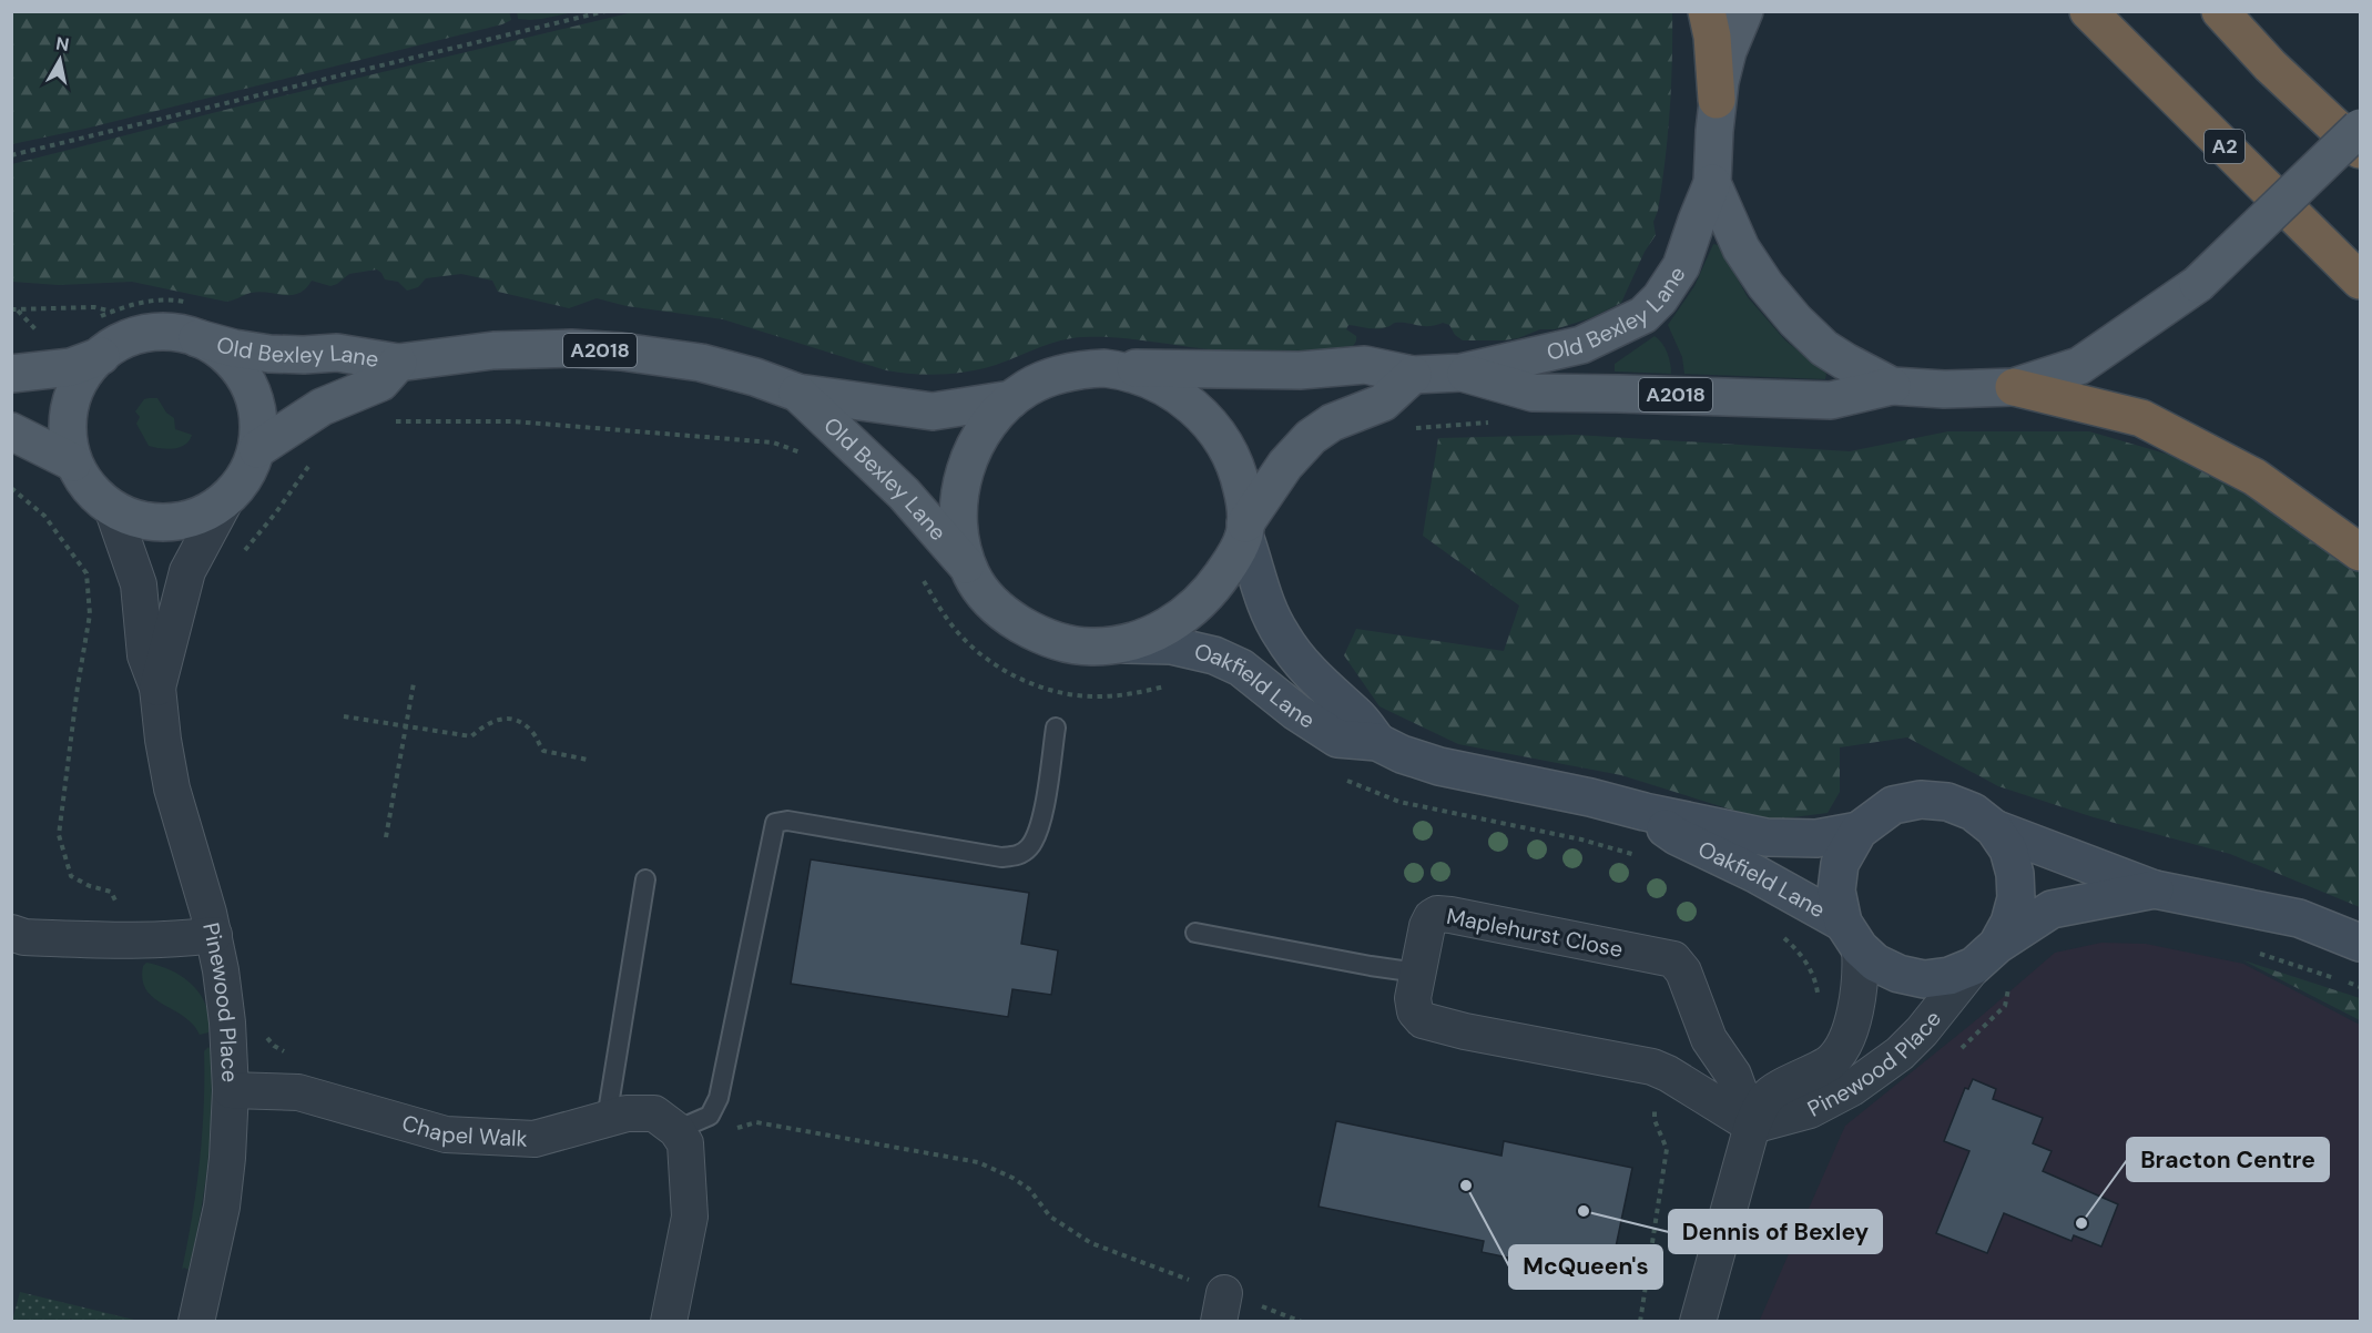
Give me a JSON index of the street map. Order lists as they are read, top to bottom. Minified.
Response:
{"streets":{"highway":["A2"],"main road":["Old Bexley Lane","A2018"],"street":["Oakfield Lane","Maplehurst Close","Pinewood Place","Chapel Walk"]},"crossings":[["Old Bexley Lane","A2018"],["Old Bexley Lane","Pinewood Place"],["A2018","Oakfield Lane"],["Oakfield Lane","Pinewood Place"],["Maplehurst Close","Pinewood Place"],["Pinewood Place","Chapel Walk"]],"places":["McQueen's","Dennis of Bexley","Bracton Centre"],"north":"top"}
